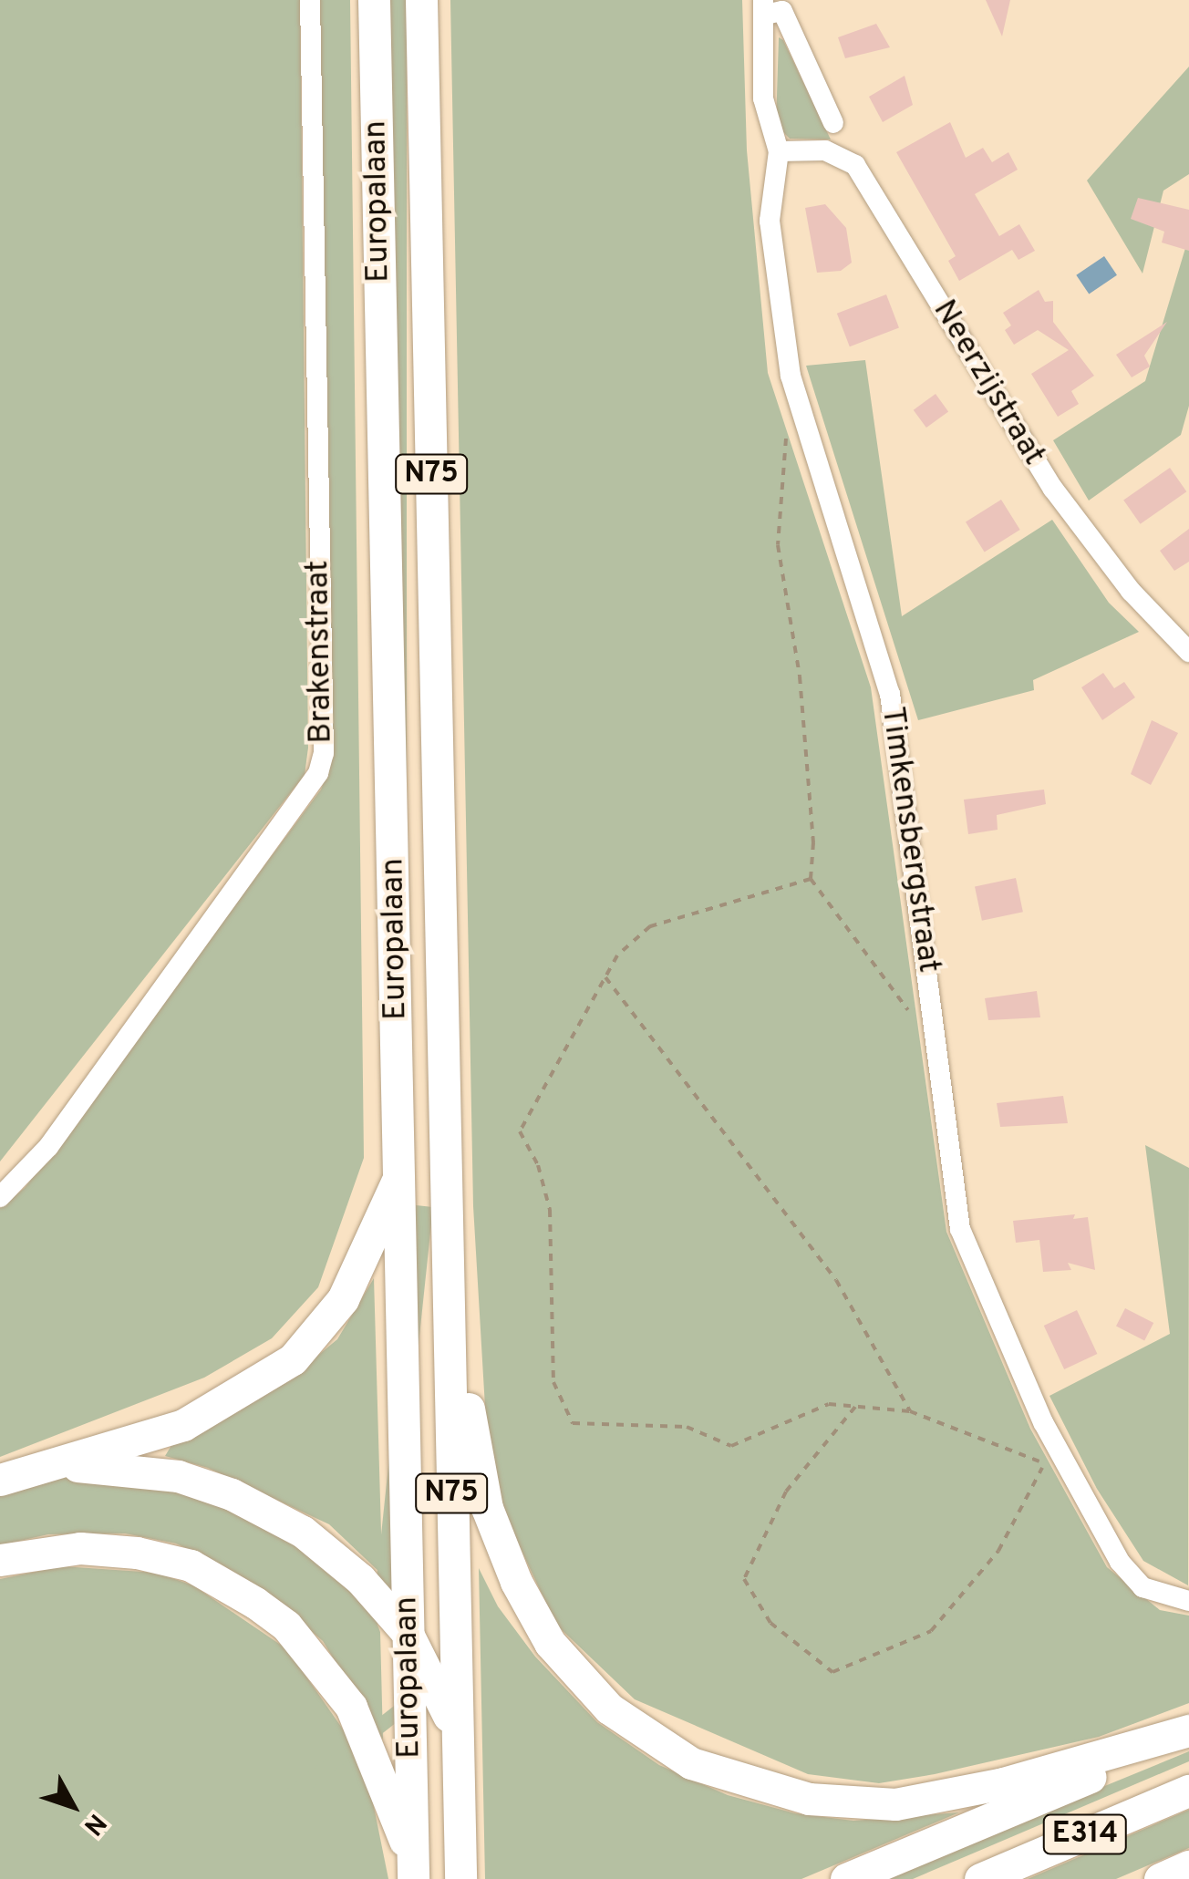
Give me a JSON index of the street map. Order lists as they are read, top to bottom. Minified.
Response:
{"streets":{"highway":["Europalaan","N75","E314"],"street":["Neerzijstraat","Brakenstraat","Timkensbergstraat"]},"crossings":[["Neerzijstraat","Timkensbergstraat"]],"north":"bottom right"}
